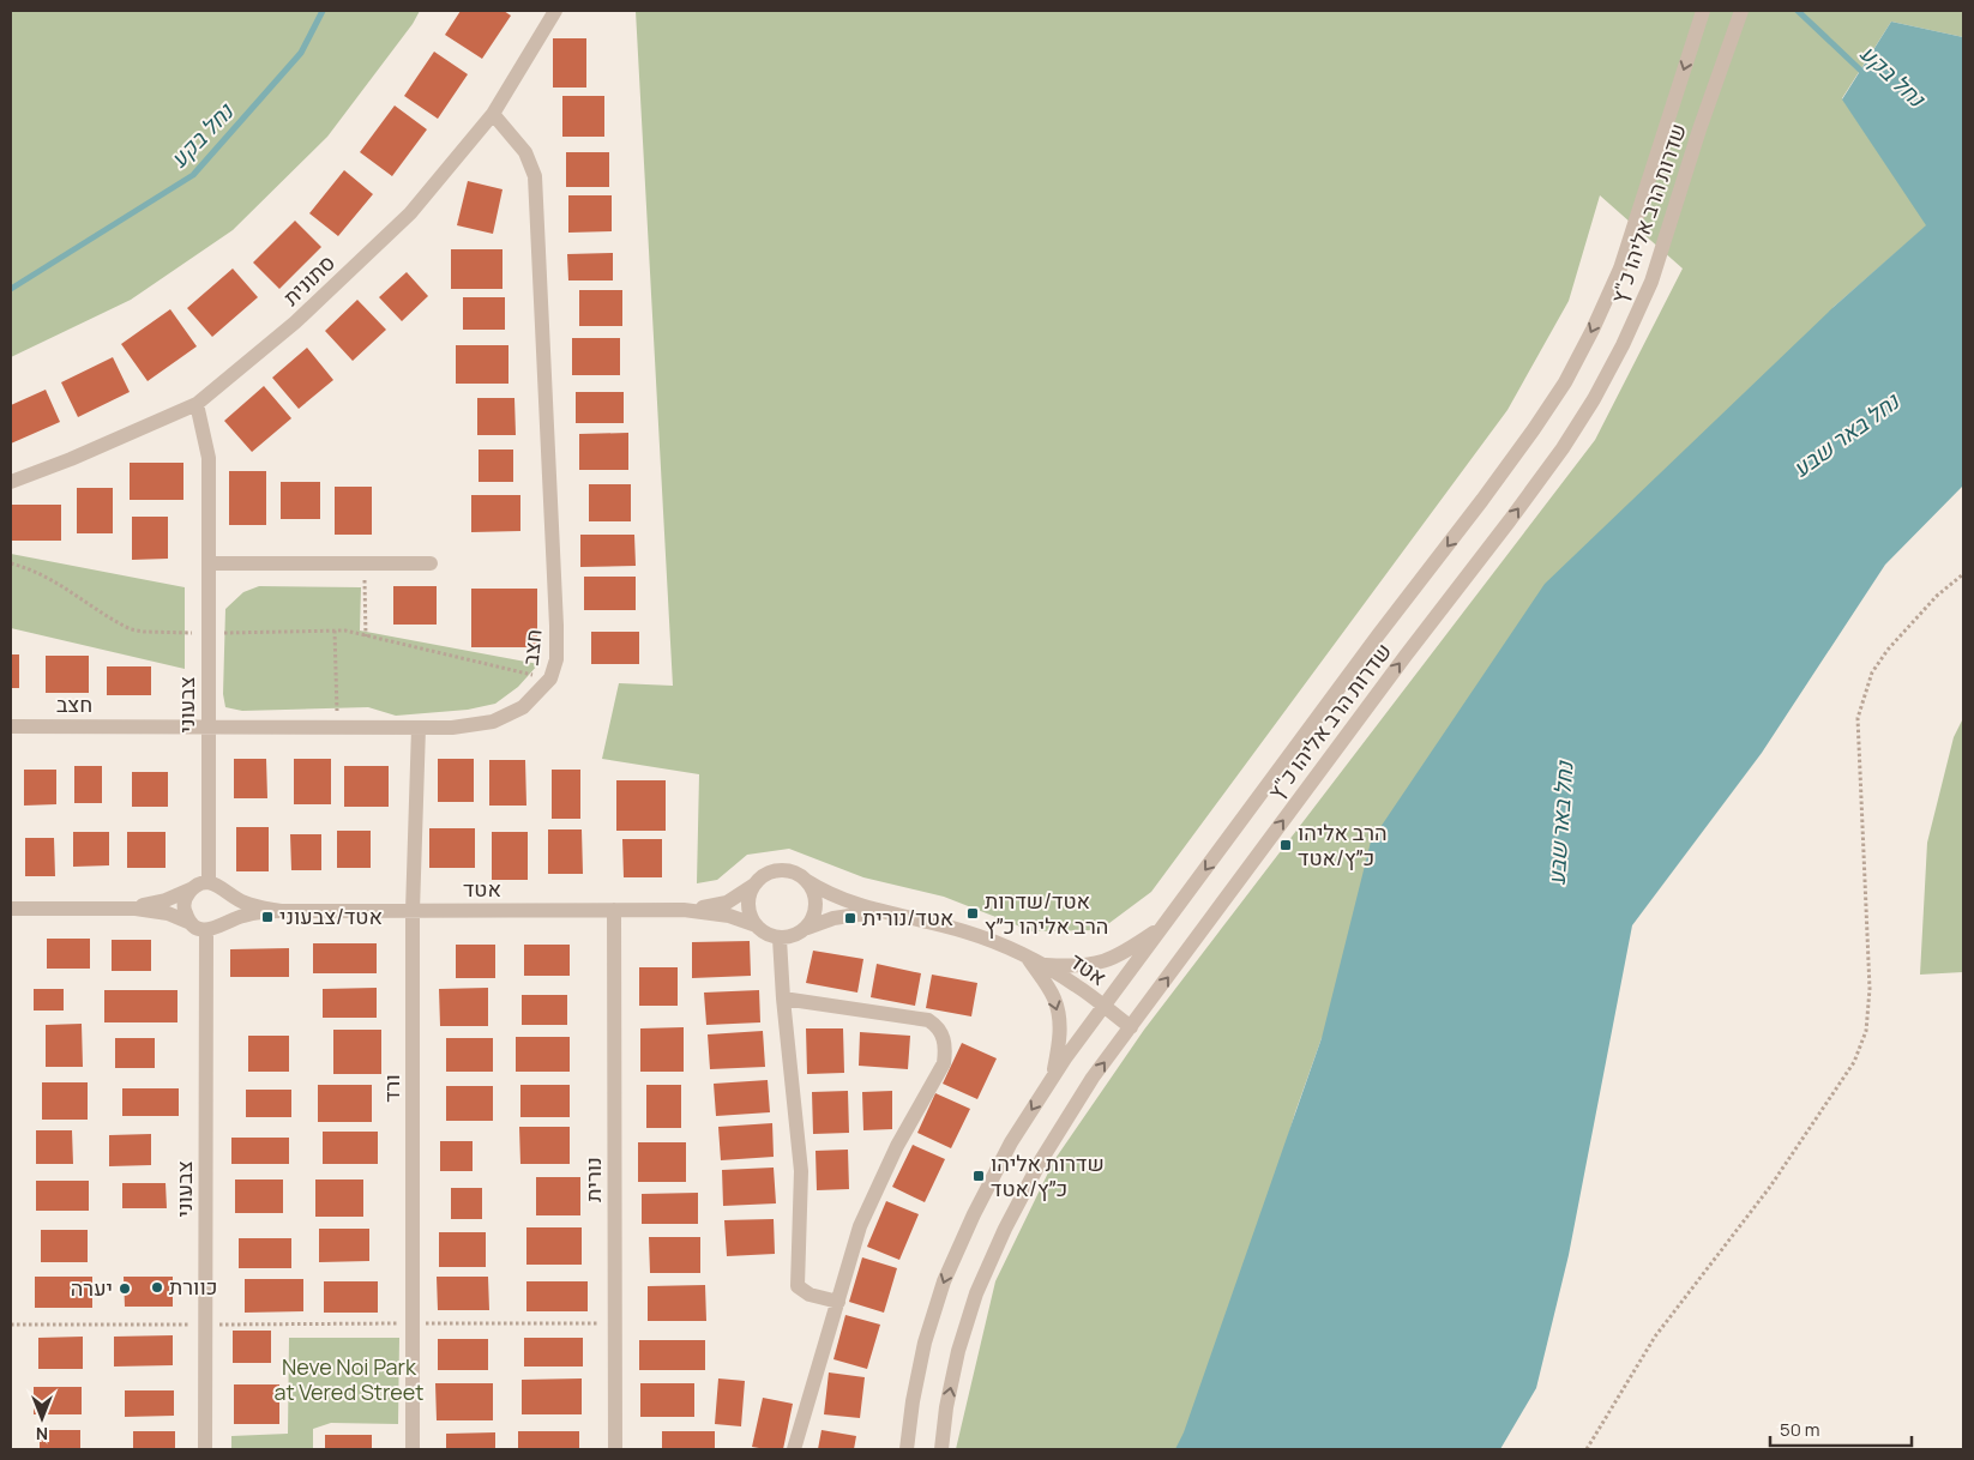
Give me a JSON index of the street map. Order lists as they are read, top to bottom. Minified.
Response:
{"streets":{"street":["שדרות הרב אליהו כ\"ץ","סתונית","חצב","צבעוני","אטד","ורד","נורית"]},"crossings":[["שדרות הרב אליהו כ\"ץ","אטד"],["סתונית","חצב"],["סתונית","צבעוני"],["חצב","צבעוני"],["חצב","ורד"],["צבעוני","אטד"],["אטד","ורד"],["אטד","נורית"]],"water":["נחל בקע","נחל באר שבע"],"parks":["Neve Noi Park at Vered Street"],"places":{"transit":["הרב אליהו כ״ץ/אטד","אטד/שדרות הרב אליהו כ״ץ","אטד/צבעוני","אטד/נורית","שדרות אליהו כ״ץ/אטד"],"other":["כוורת","יערה"]},"scale_bar":"50 m","north":"bottom"}
